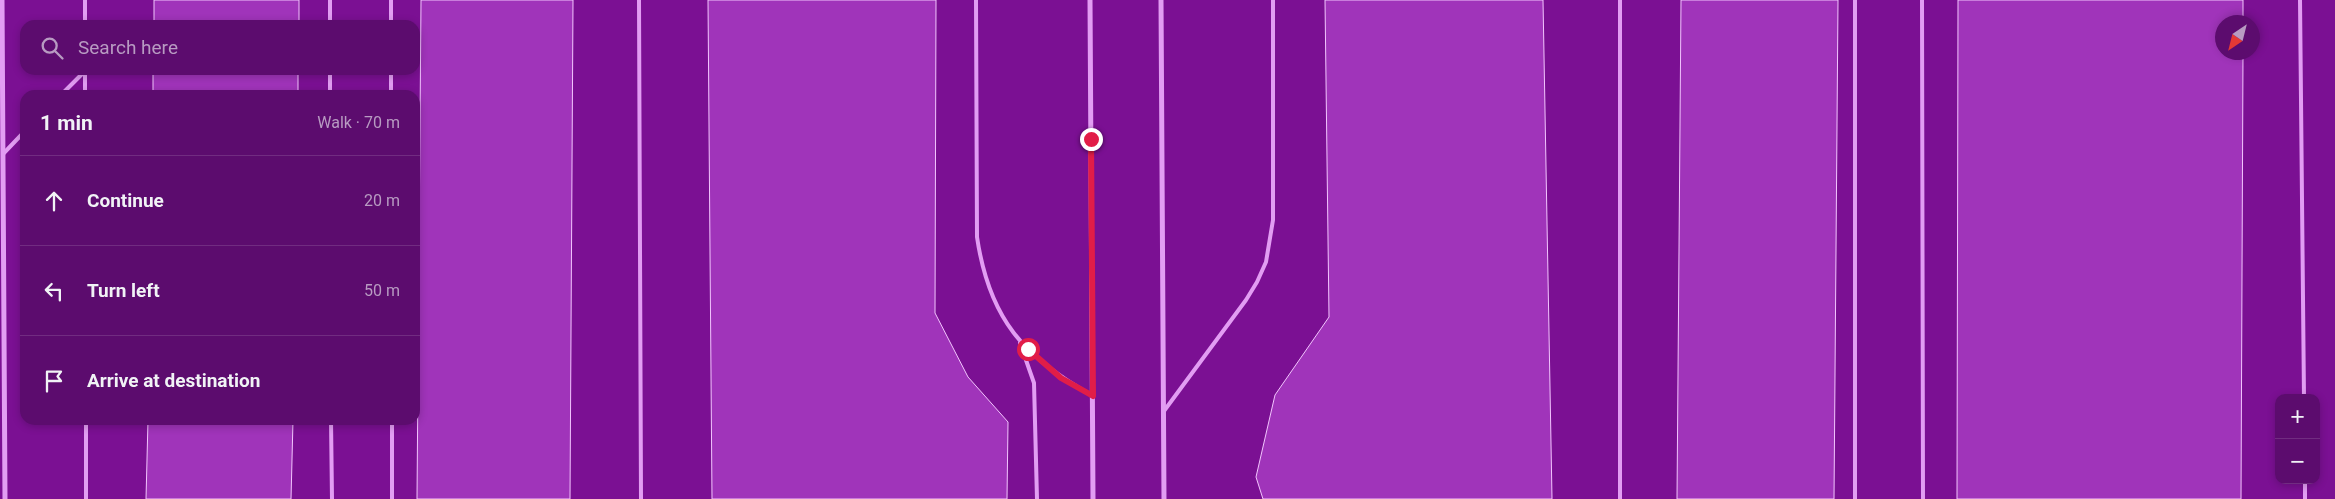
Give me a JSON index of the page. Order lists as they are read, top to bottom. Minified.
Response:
{"north":"bottom left","page":{"search":"Search here","heading":["1 min","Walk · 70 m"],"list":[["Continue","20 m"],["Turn left","50 m"],"Arrive at destination"],"map_buttons":["+","−"]}}
